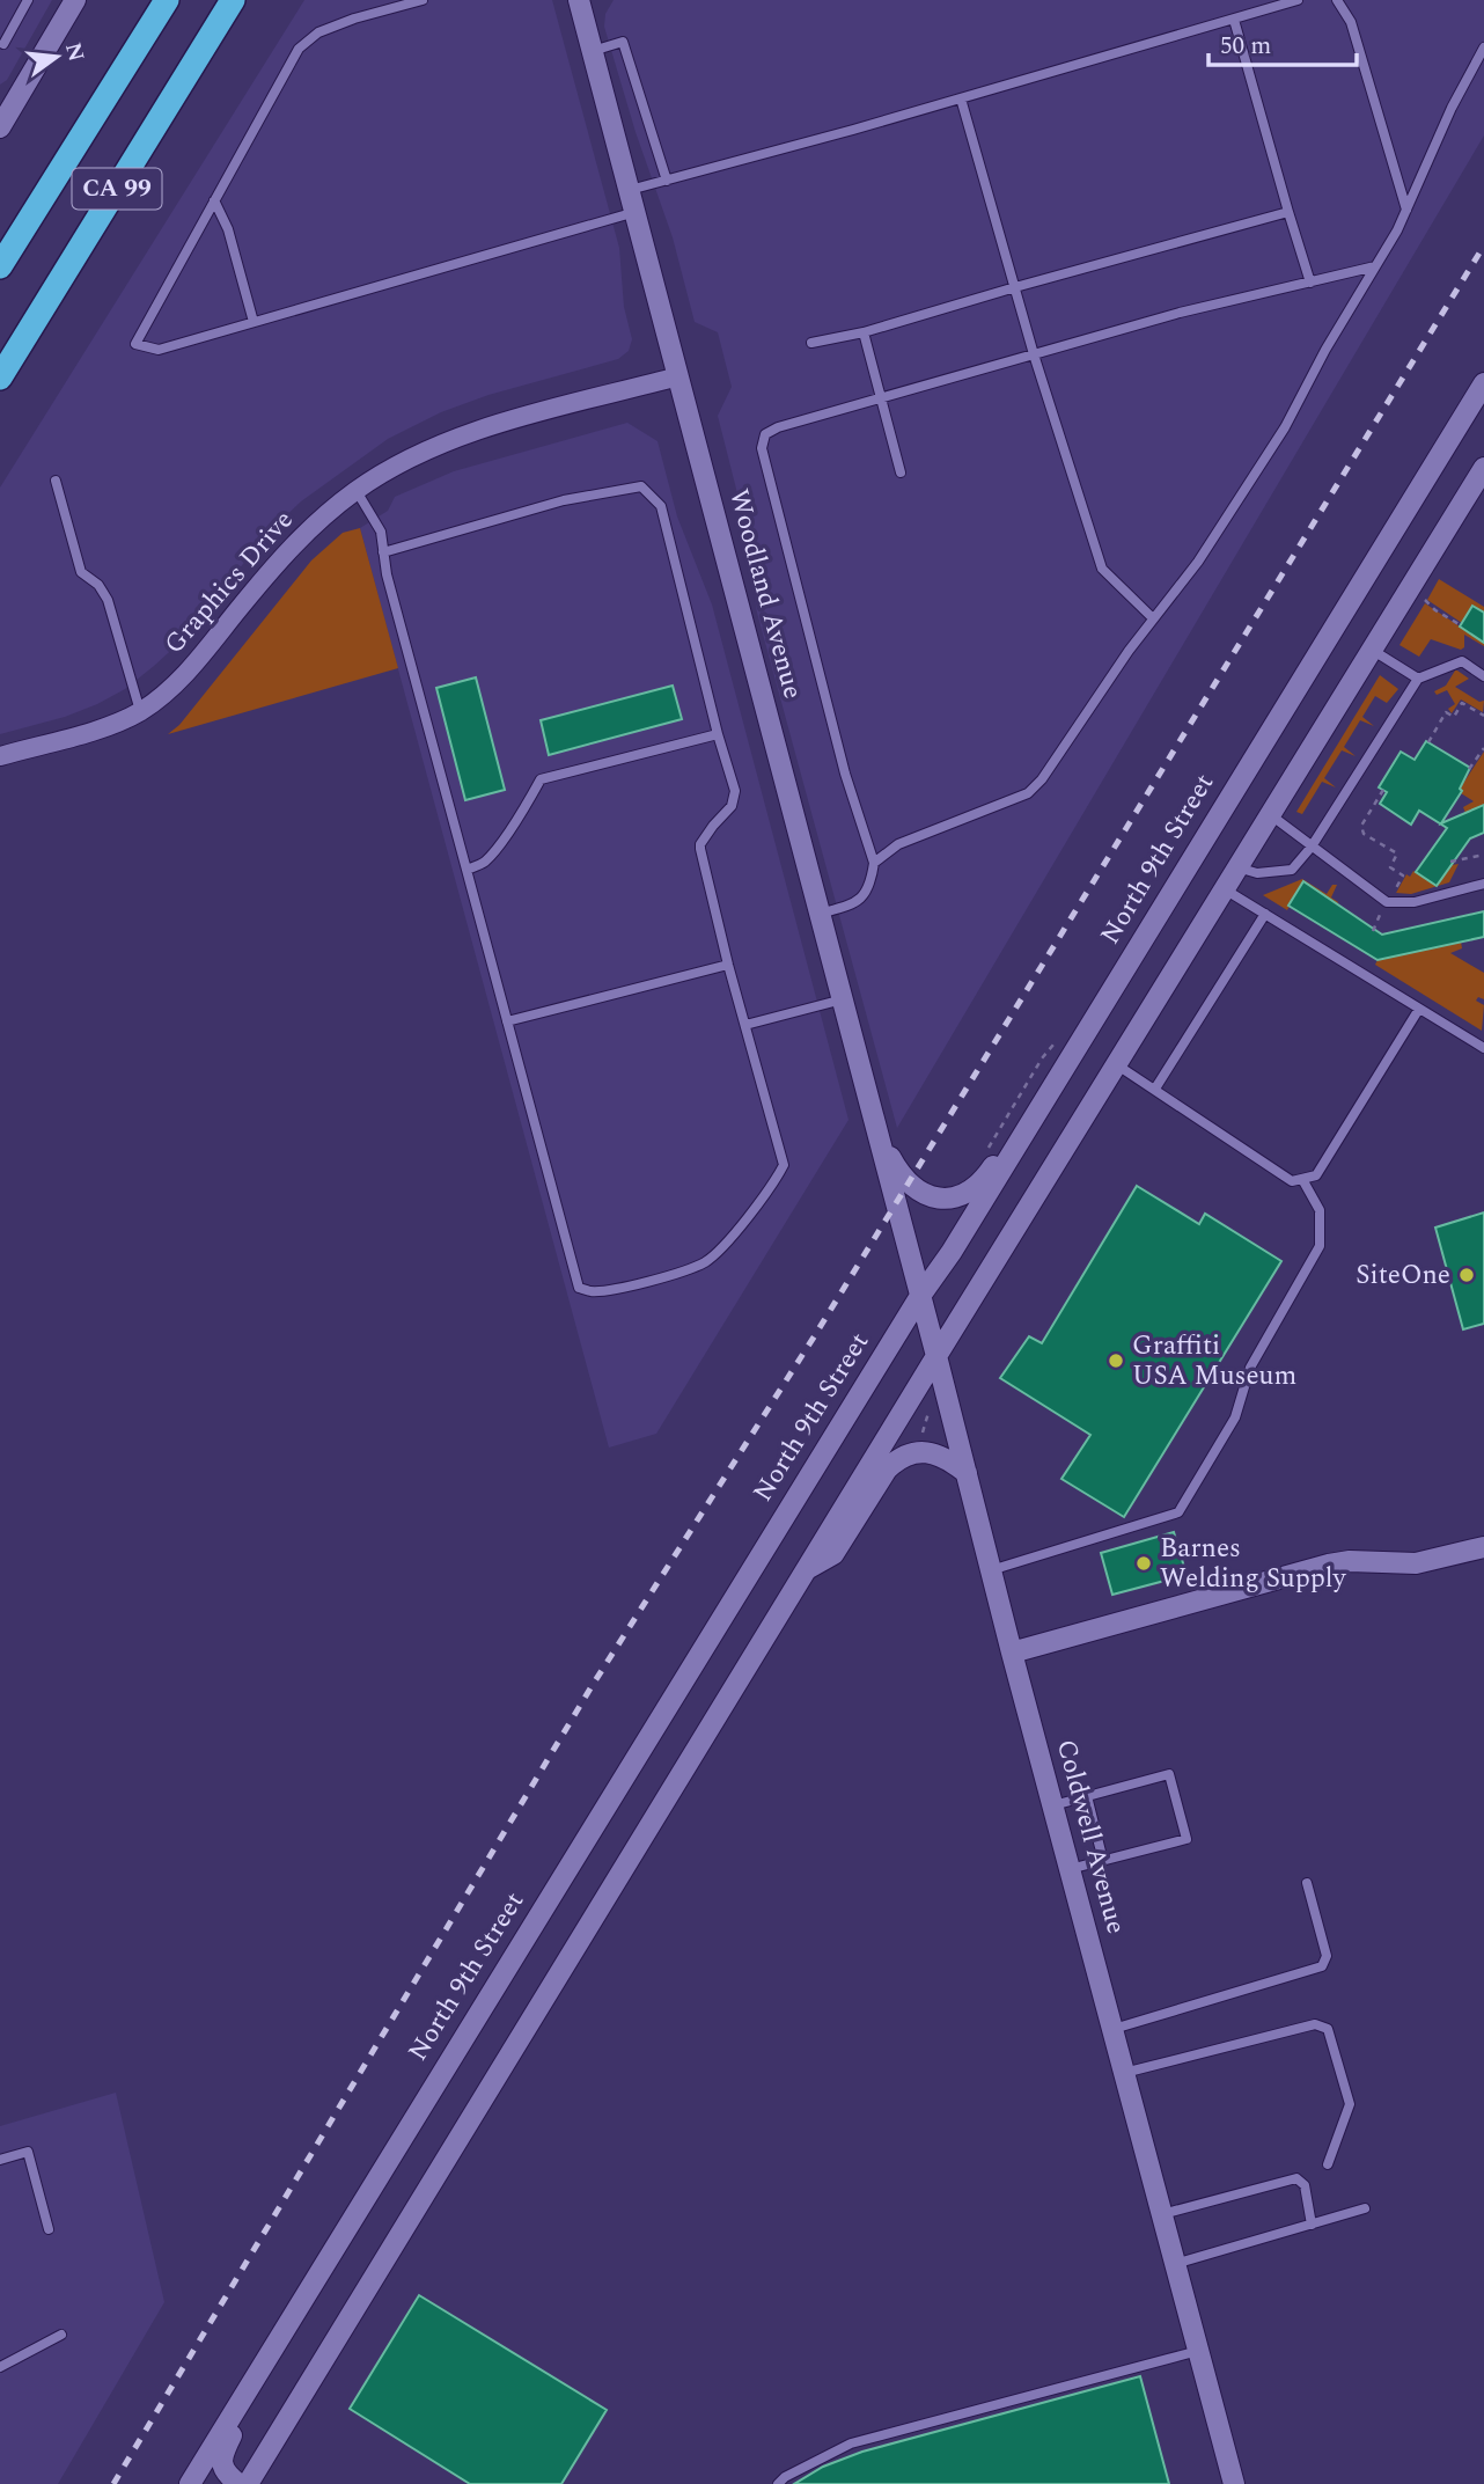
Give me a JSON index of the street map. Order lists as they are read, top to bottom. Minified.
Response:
{"streets":{"highway":["CA 99"],"street":["Graphics Drive","Woodland Avenue","North 9th Street","Coldwell Avenue"]},"crossings":[["Graphics Drive","Woodland Avenue"],["Woodland Avenue","Coldwell Avenue"],["North 9th Street","Coldwell Avenue"]],"places":["SiteOne","Graffiti USA Museum","Barnes Welding Supply"],"scale_bar":"50 m","north":"right"}
